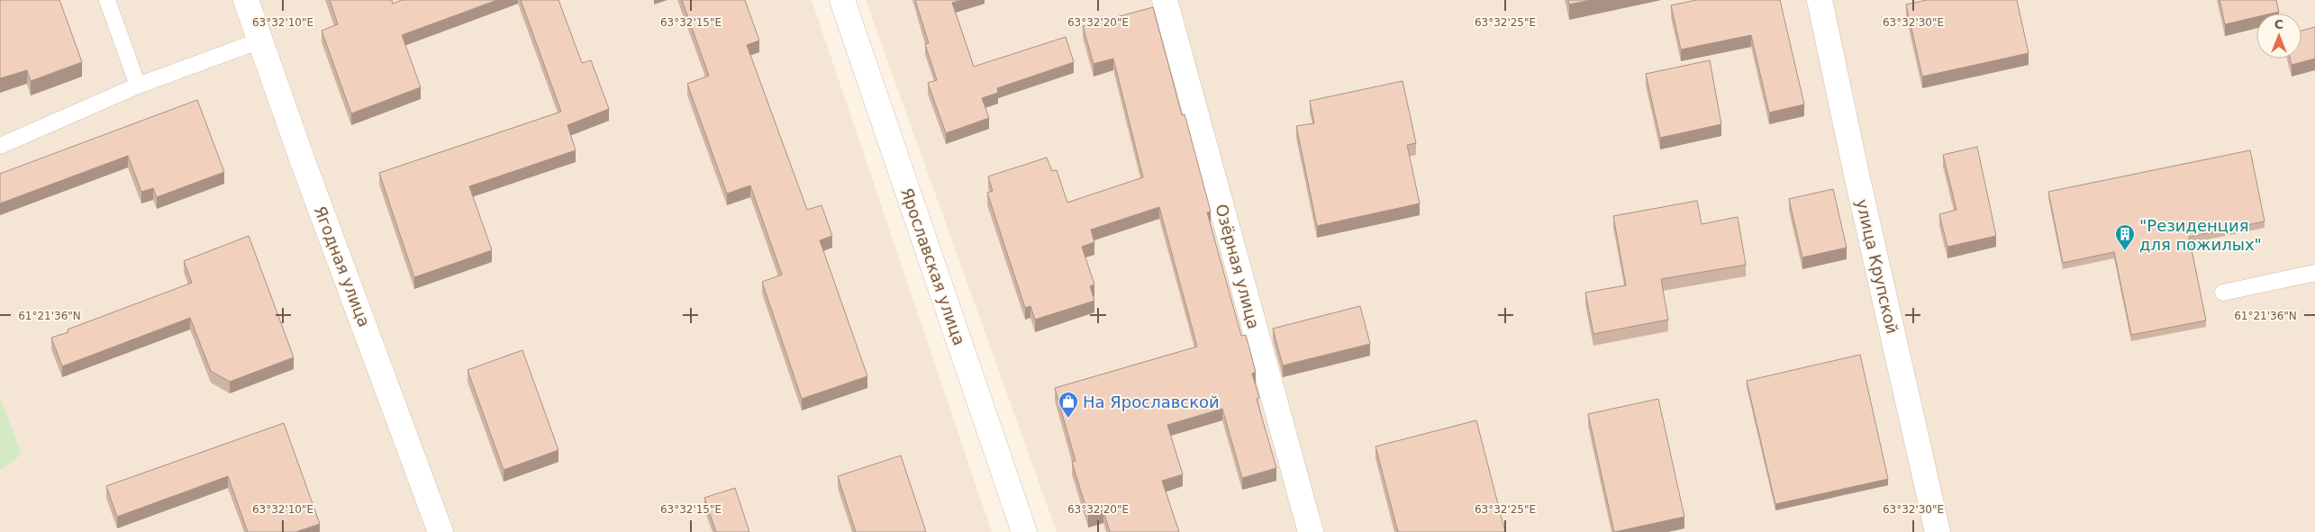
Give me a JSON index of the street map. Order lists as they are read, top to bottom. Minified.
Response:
{"streets":{"street":["Ягодная улица","Ярославская улица","Озёрная улица","улица Крупской"]},"places":{"building":["\"Резиденция для пожилых\""],"shop":["На Ярославской"]},"north":"top","coordinates":["63°32'10\"E","63°32'15\"E","63°32'20\"E","63°32'25\"E","63°32'30\"E","61°21'36\"N"]}
